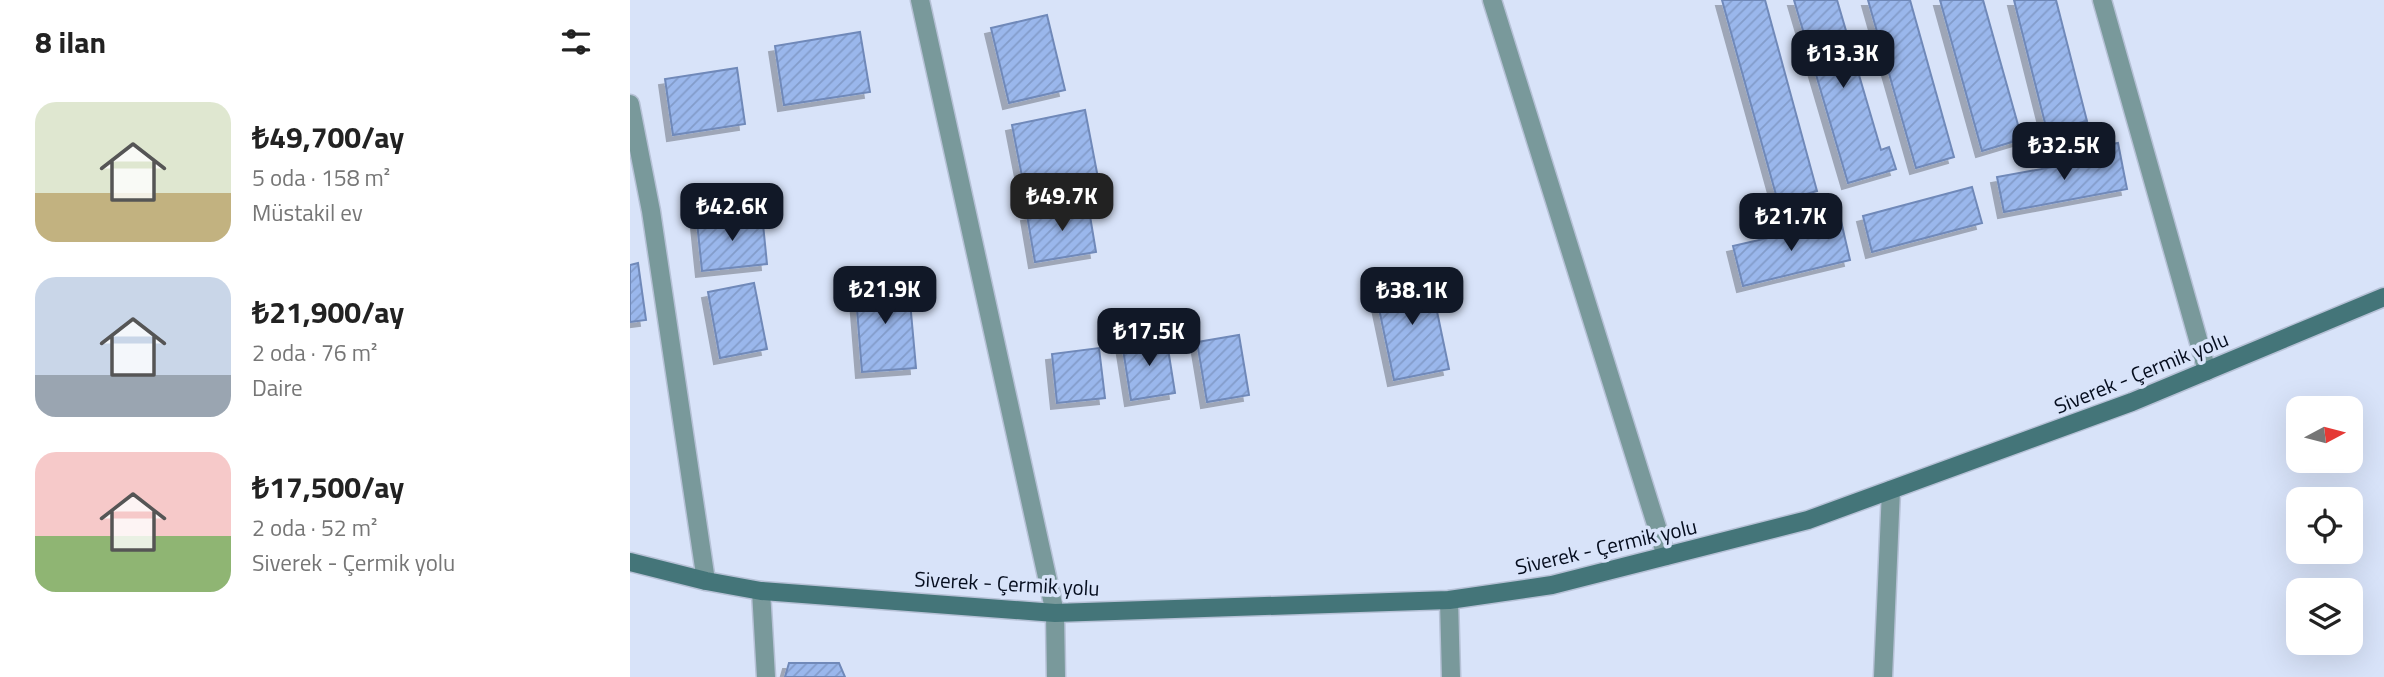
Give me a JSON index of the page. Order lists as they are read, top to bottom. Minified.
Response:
{"streets":{"main road":["Siverek - Çermik yolu"]},"north":"right","page":{"heading":"8 ilan","price":["₺13.3K","₺32.5K","₺49.7K","₺42.6K","₺21.7K","₺21.9K","₺38.1K","₺17.5K"],"list":[{"name":"₺49,700/ay","note":"5 oda · 158 m² · Müstakil ev"},{"name":"₺21,900/ay","note":"2 oda · 76 m² · Daire"},{"name":"₺17,500/ay","note":"2 oda · 52 m² · Siverek - Çermik yolu"}]}}
